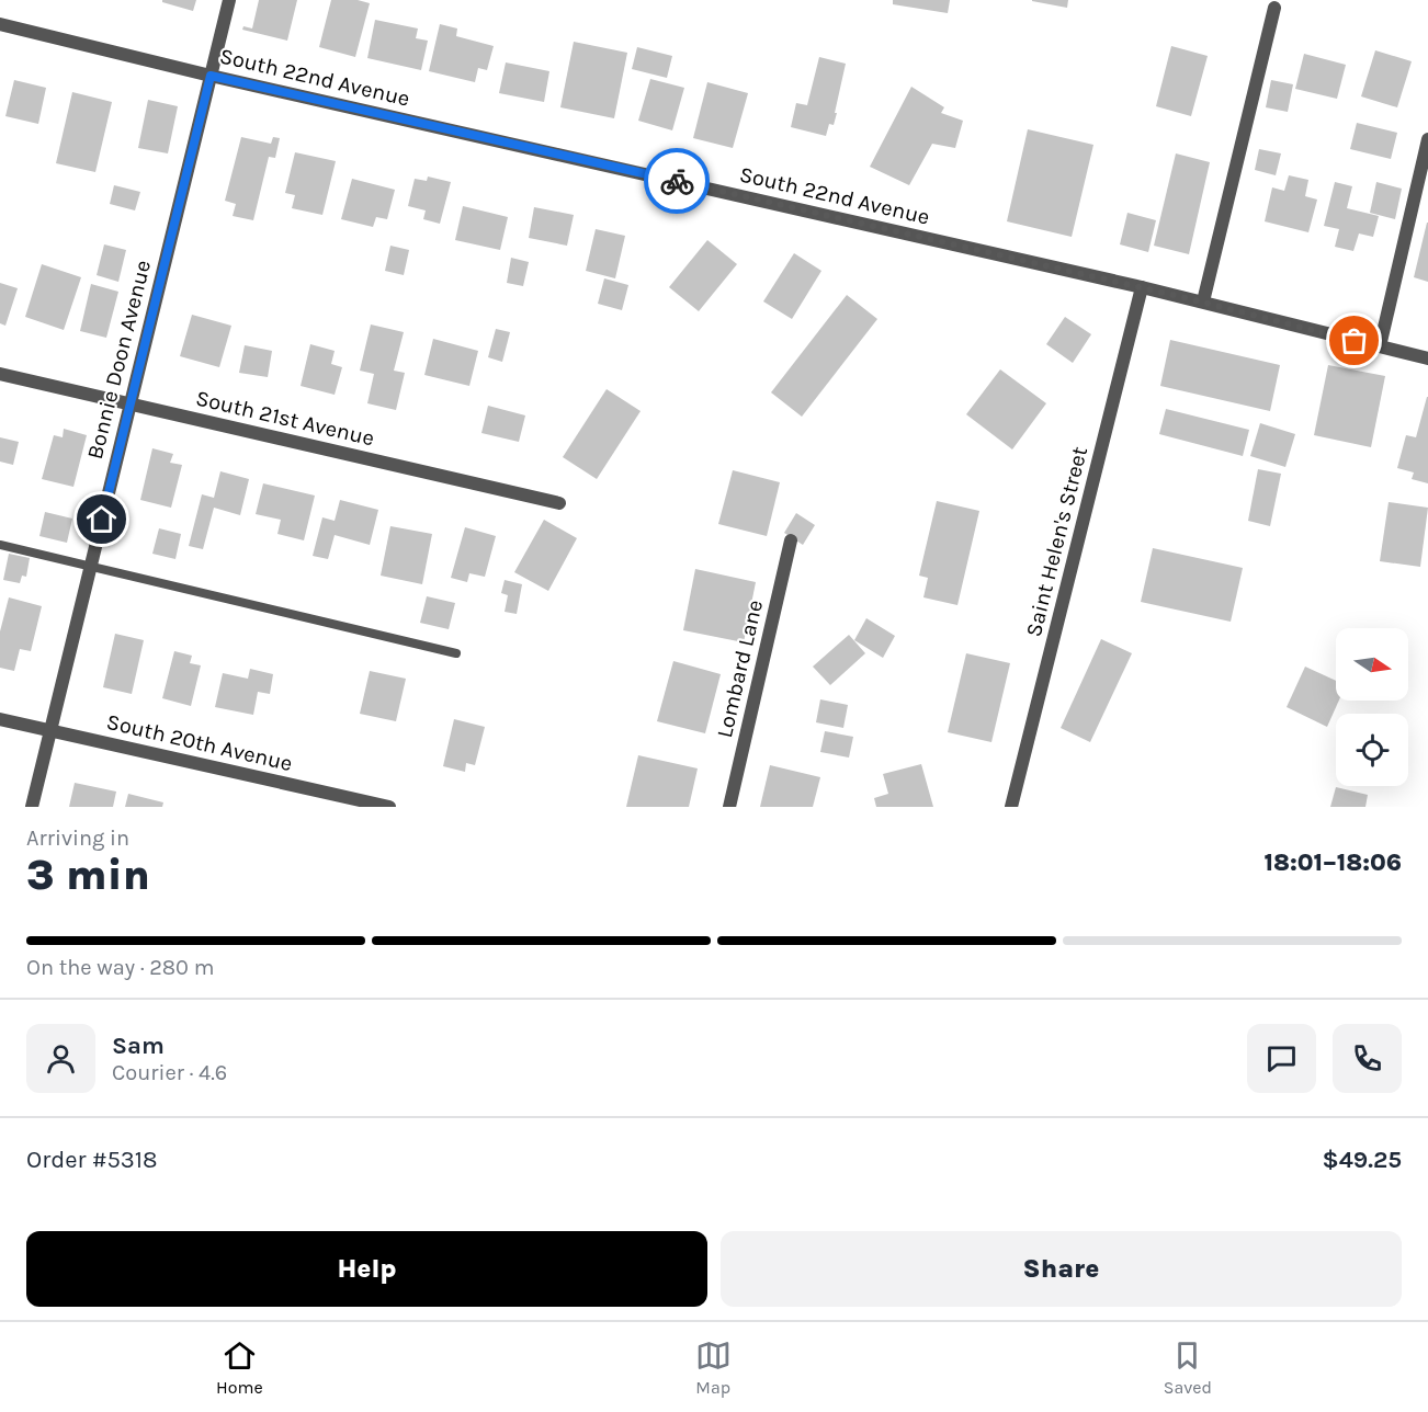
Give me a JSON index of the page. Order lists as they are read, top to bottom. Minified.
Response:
{"streets":{"street":["South 22nd Avenue","Bonnie Doon Avenue","South 21st Avenue","Saint Helen's Street","Lombard Lane","South 20th Avenue"]},"crossings":[["South 22nd Avenue","Bonnie Doon Avenue"],["South 22nd Avenue","Saint Helen's Street"],["Bonnie Doon Avenue","South 21st Avenue"],["Bonnie Doon Avenue","South 20th Avenue"]],"north":"right","page":{"heading":["3 min","Arriving in","18:01–18:06"],"panel":["Sam","Courier · 4.6","Order #5318","$49.25"],"bar":"On the way · 280 m","buttons":["Help","Share"],"tabs":["Home","Map","Saved"]}}
